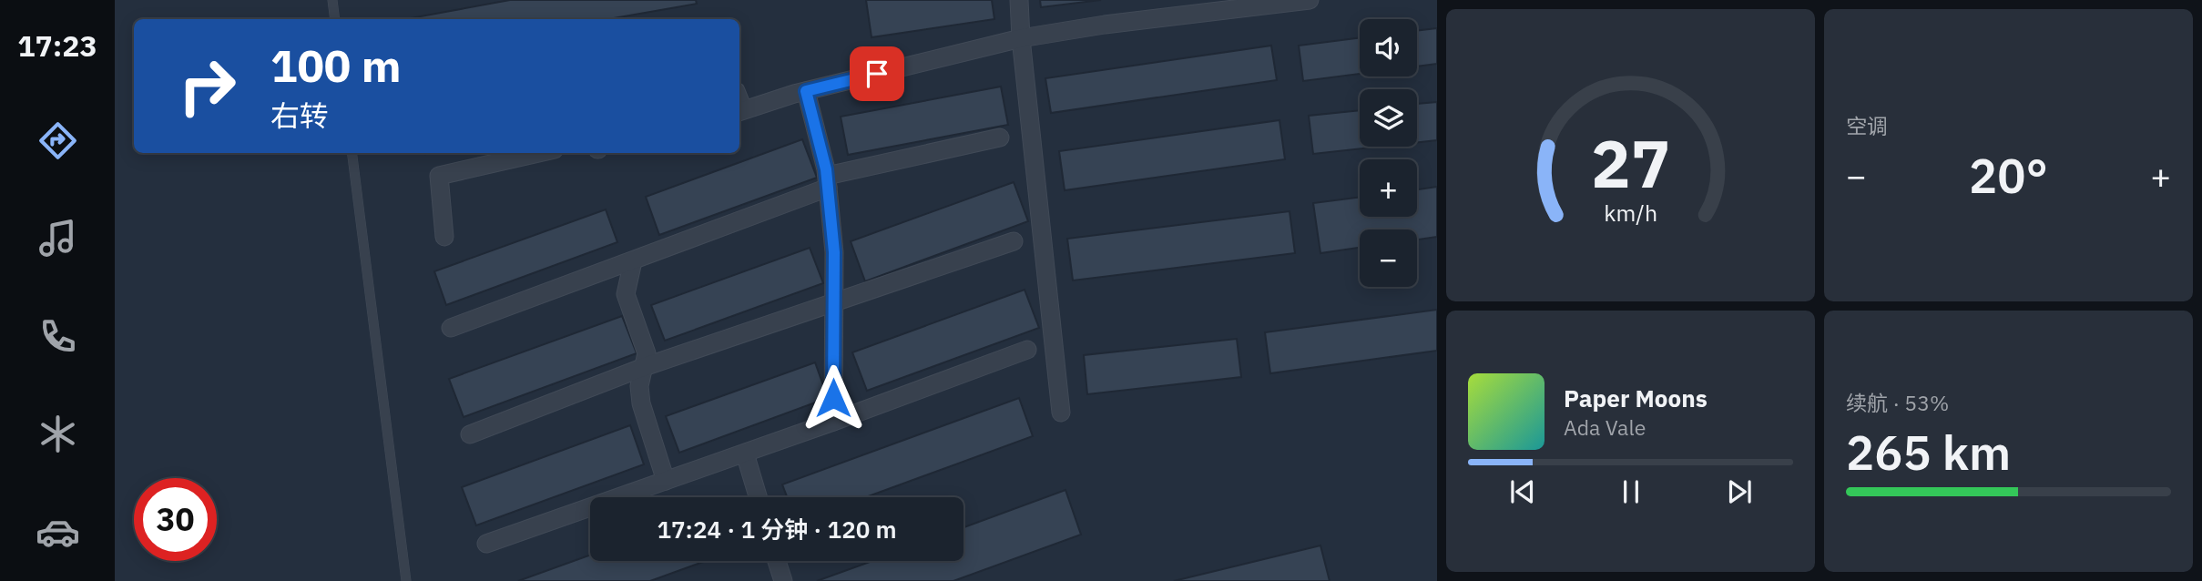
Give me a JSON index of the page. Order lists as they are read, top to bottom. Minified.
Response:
{"page":{"tabs":"17:23","tile":["空调",["续航 · 53%","265 km"]],"map_buttons":["+","−"],"turn":["100 m","右转"],"heat":["−","20°","+"],"song":["Paper Moons","Ada Vale"],"limit":"30","trip":"17:24 · 1 分钟 · 120 m","gauge":["27","km/h"]}}
